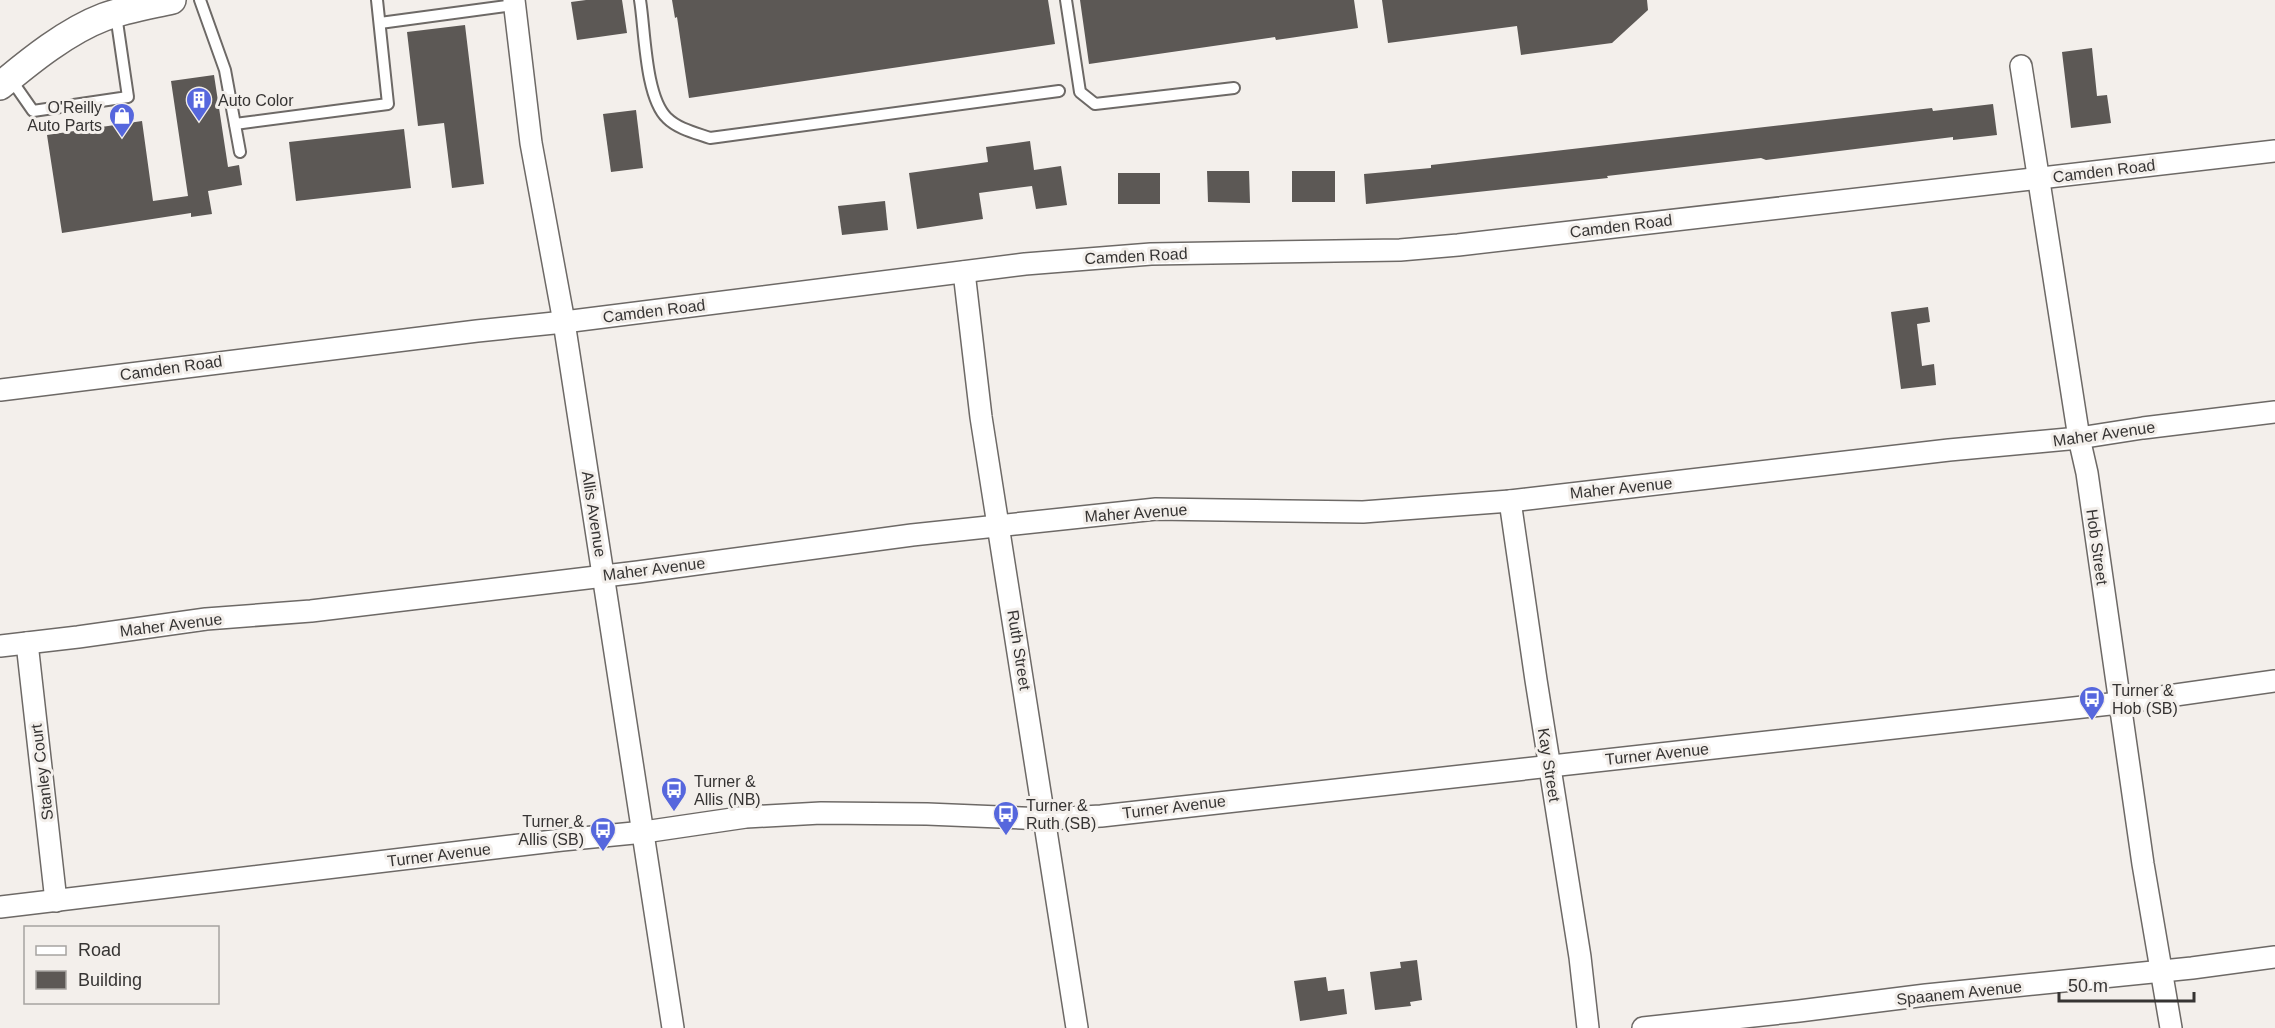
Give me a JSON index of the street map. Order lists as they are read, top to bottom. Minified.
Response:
{"streets":{"street":["Camden Road","Maher Avenue","Allis Avenue","Hob Street","Ruth Street","Turner Avenue","Kay Street","Stanley Court","Spaanem Avenue"]},"crossings":[["Camden Road","Allis Avenue"],["Camden Road","Hob Street"],["Camden Road","Ruth Street"],["Maher Avenue","Allis Avenue"],["Maher Avenue","Hob Street"],["Maher Avenue","Ruth Street"],["Maher Avenue","Kay Street"],["Maher Avenue","Stanley Court"],["Allis Avenue","Turner Avenue"],["Hob Street","Turner Avenue"],["Hob Street","Spaanem Avenue"],["Ruth Street","Turner Avenue"],["Turner Avenue","Kay Street"],["Turner Avenue","Stanley Court"]],"places":{"building":["Auto Color"],"shop":["O'Reilly Auto Parts"],"bus stop":["Turner & Hob (SB)","Turner & Allis (NB)","Turner & Ruth (SB)","Turner & Allis (SB)"]},"legend":["Road","Building"],"scale_bar":"50 m"}
